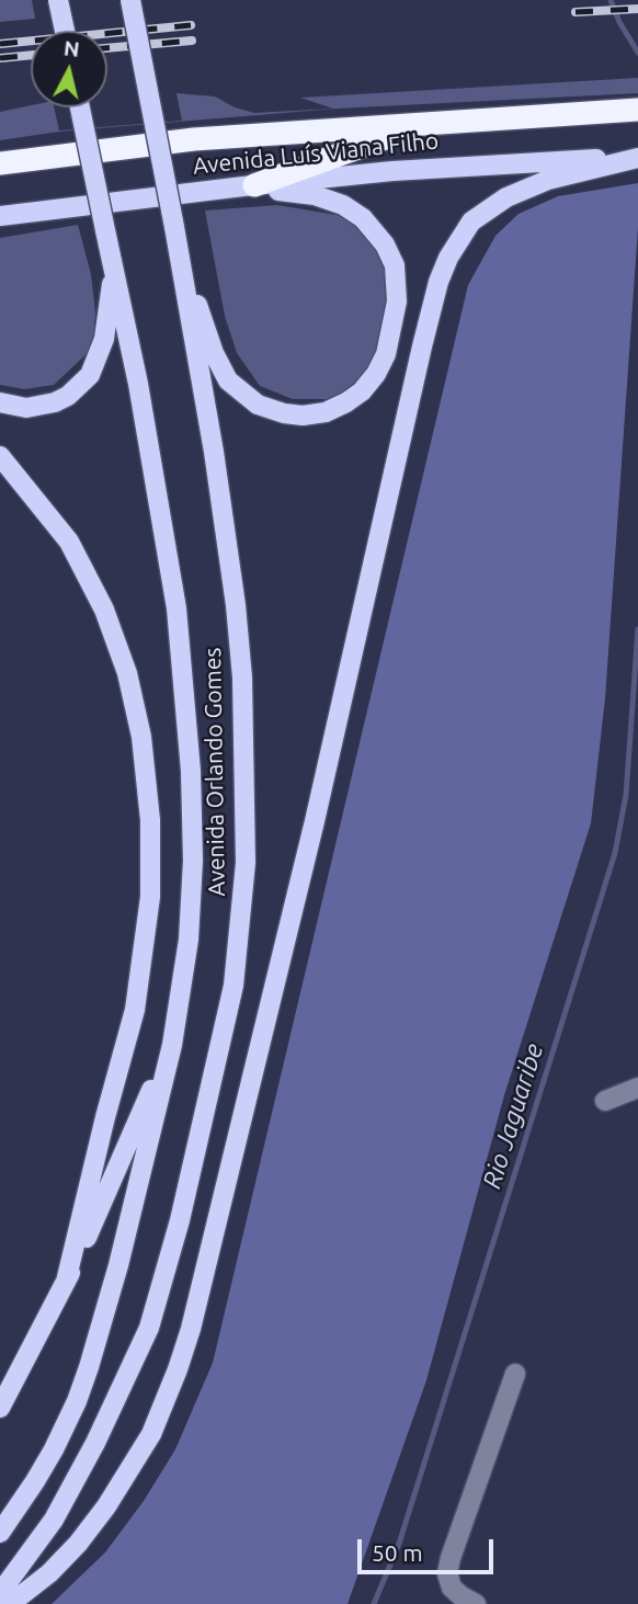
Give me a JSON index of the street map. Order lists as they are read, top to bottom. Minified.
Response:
{"streets":{"highway":["Avenida Luís Viana Filho"],"main road":["Avenida Orlando Gomes"]},"water":["Rio Jaguaribe"],"scale_bar":"50 m","north":"top"}
